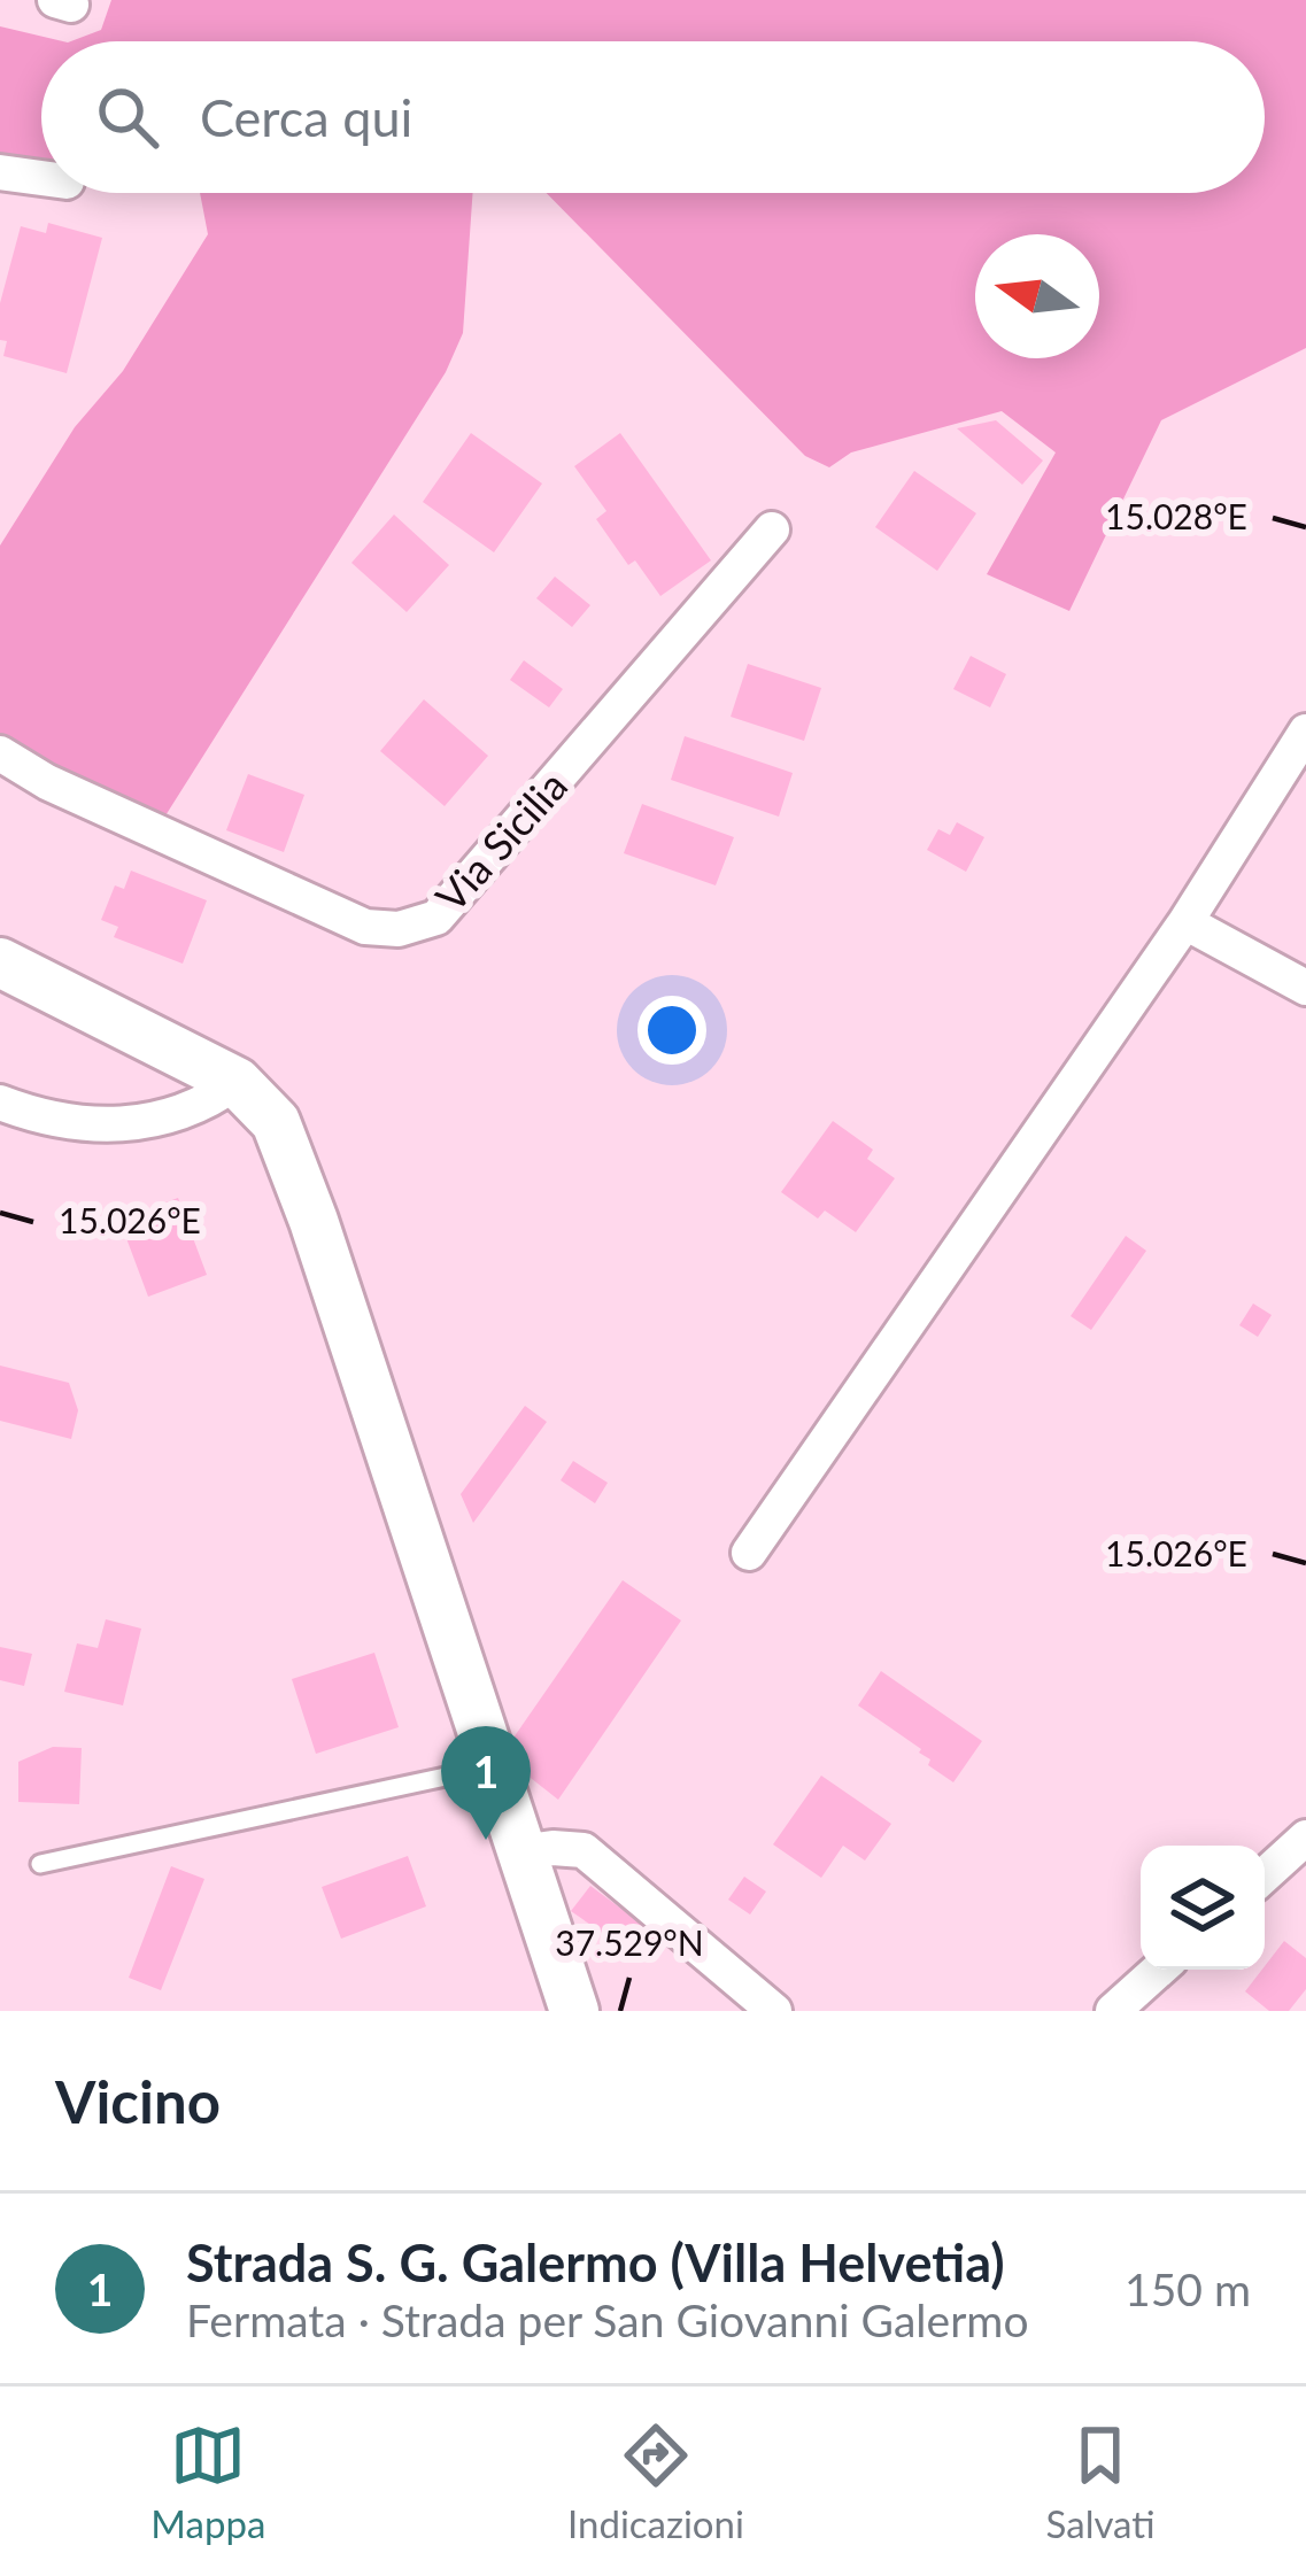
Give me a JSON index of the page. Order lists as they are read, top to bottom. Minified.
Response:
{"streets":{"street":["Via Sicilia"]},"north":"left","page":{"search":"Cerca qui","pins":"1","heading":"Vicino","list":[{"mark":"1","name":"Strada S. G. Galermo (Villa Helvetia)","note":"Fermata · Strada per San Giovanni Galermo","value":"150 m"}],"nav":["Mappa","Indicazioni","Salvati"]},"coordinates":["15.028°E","15.026°E","37.529°N"]}
